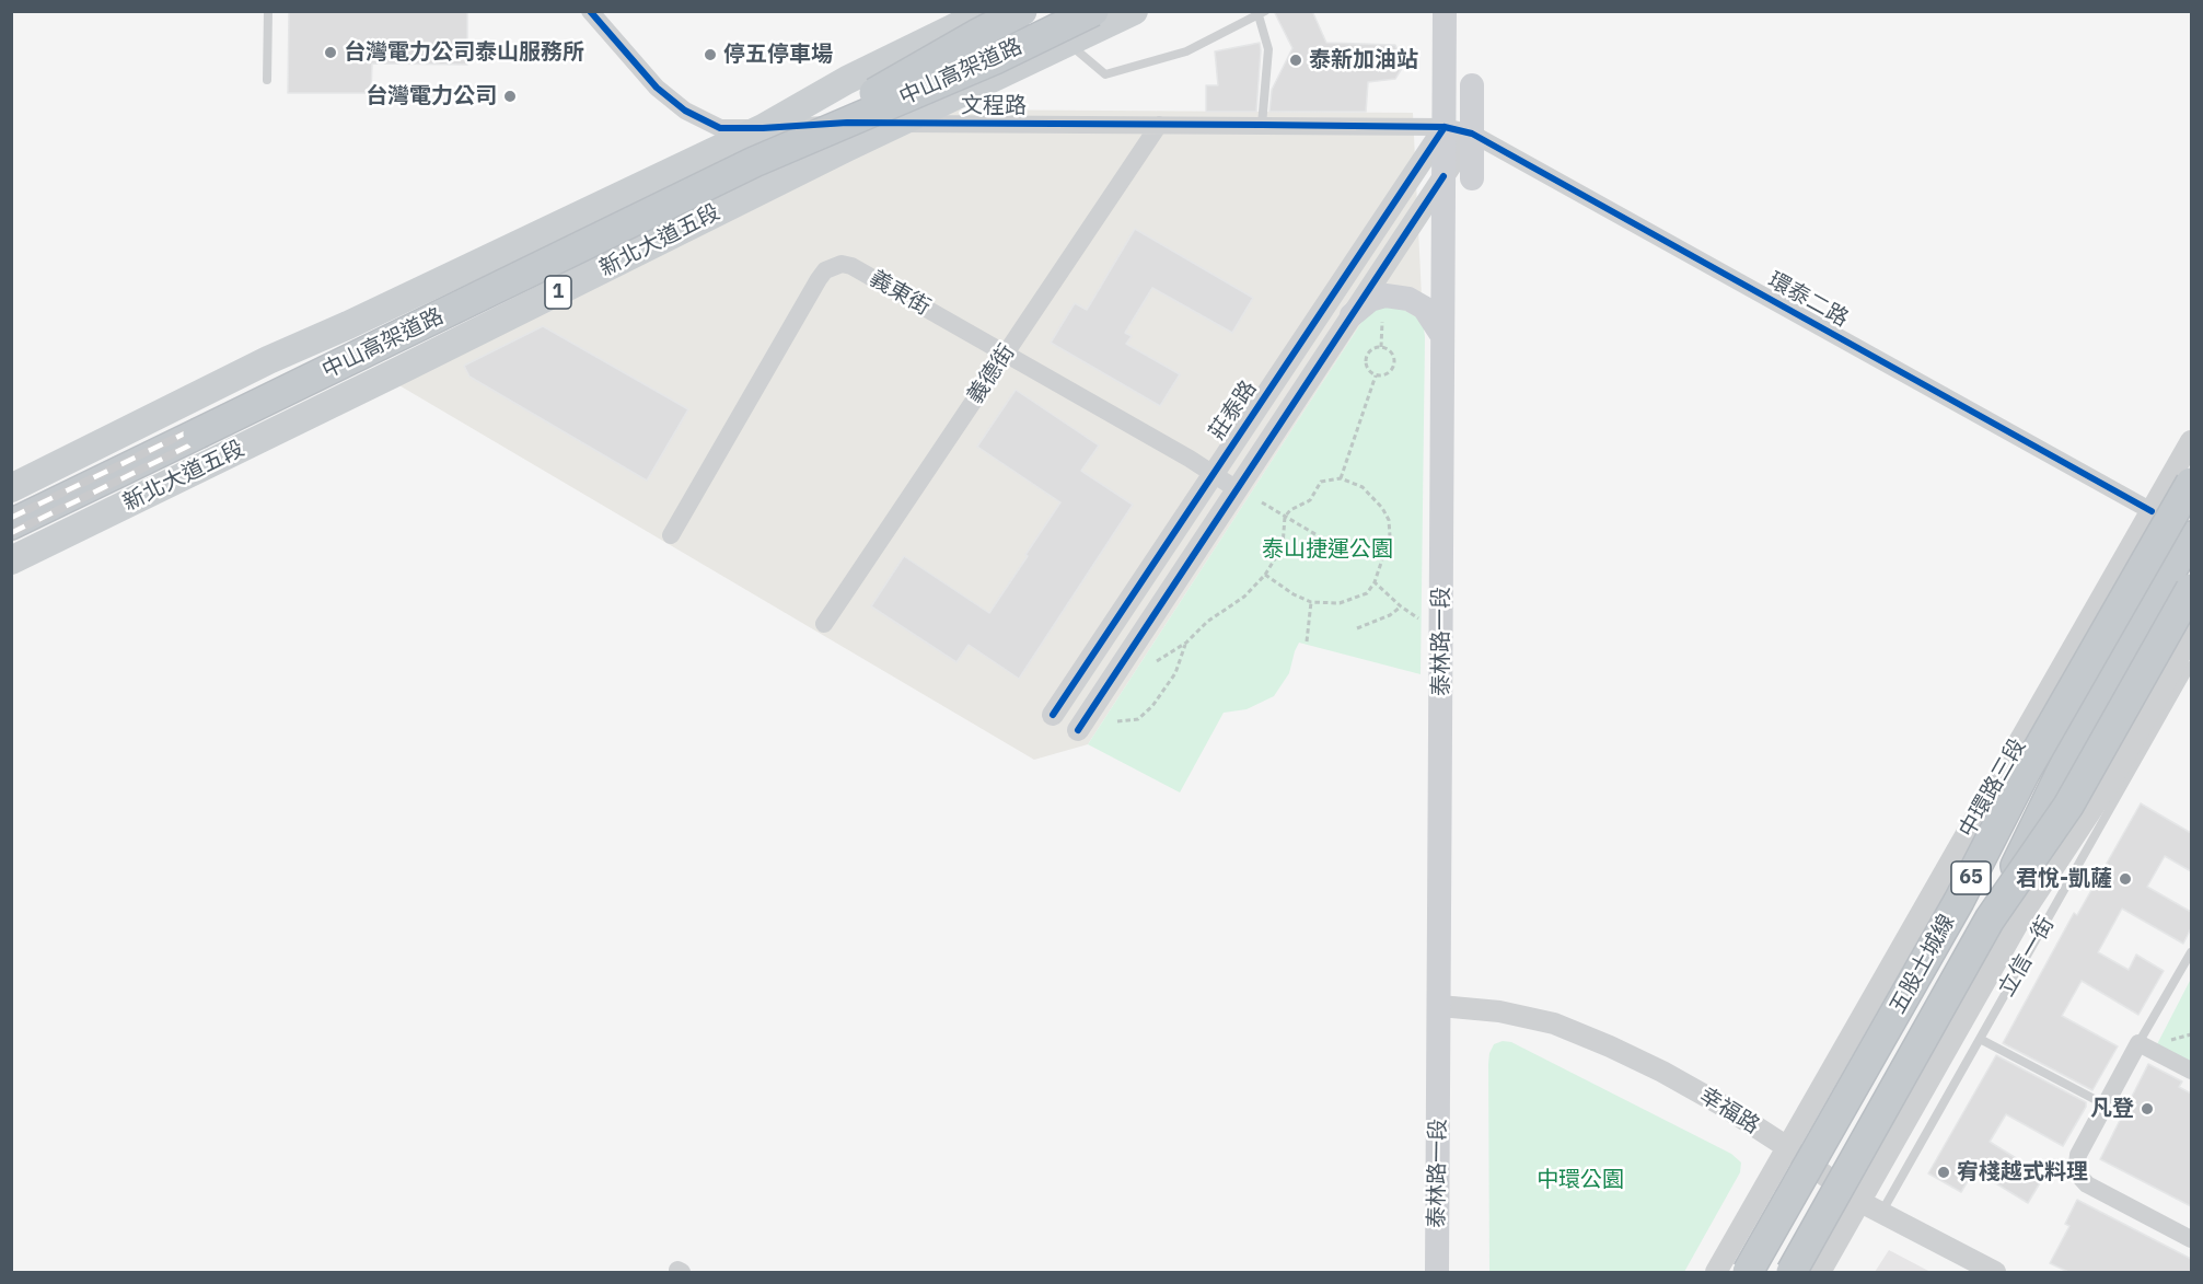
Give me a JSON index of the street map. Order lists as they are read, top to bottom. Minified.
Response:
{"streets":{"highway":["中山高架道路","1","65","五股土城線"],"main road":["新北大道五段","泰林路一段"],"street":["文程路","義東街","環泰二路","義德街","莊泰路","中環路三段","幸福路"],"lane":["立信一街"]},"crossings":[["文程路","新北大道五段"],["文程路","環泰二路"],["文程路","義德街"],["文程路","莊泰路"],["文程路","泰林路一段"],["義東街","義德街"],["義東街","莊泰路"],["環泰二路","莊泰路"],["環泰二路","泰林路一段"],["環泰二路","中環路三段"],["莊泰路","泰林路一段"],["泰林路一段","幸福路"],["中環路三段","幸福路"],["立信一街","幸福路"]],"parks":["泰山捷運公園","中環公園"],"places":["台灣電力公司泰山服務所","停五停車場","泰新加油站","台灣電力公司","君悅-凱薩","凡登","宥棧越式料理"]}
